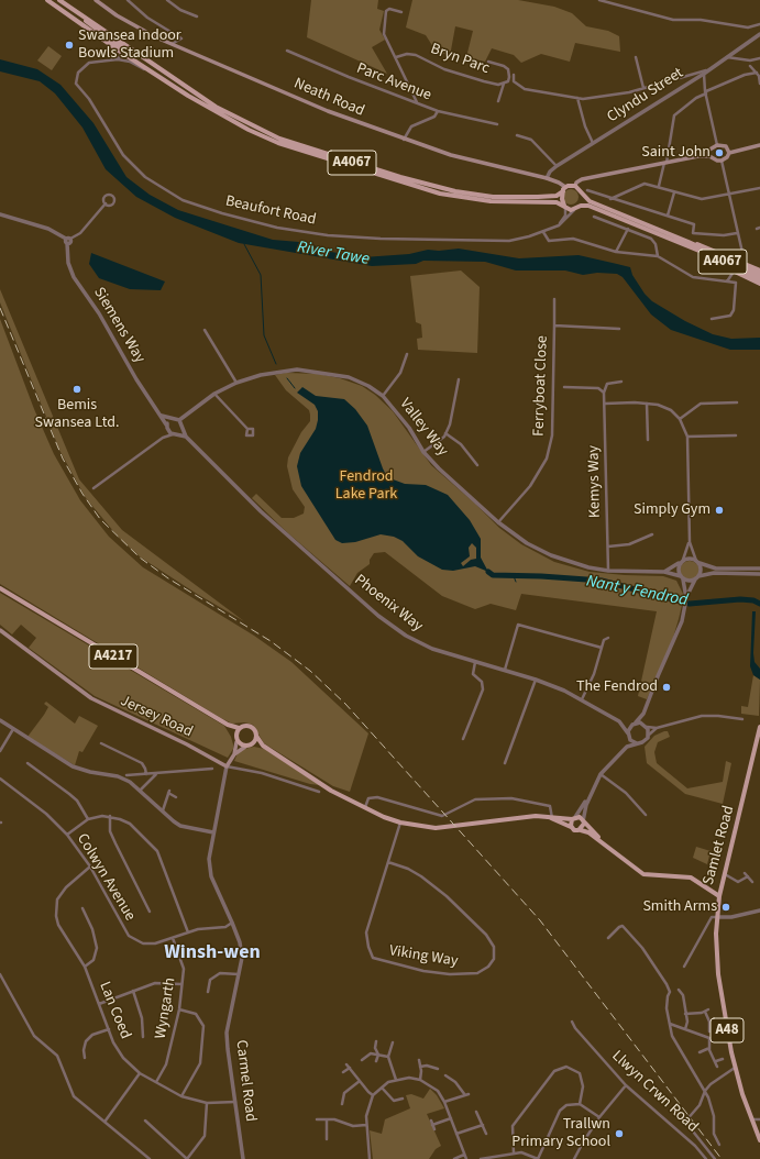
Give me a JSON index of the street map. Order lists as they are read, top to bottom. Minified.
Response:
{"streets":{"main road":["Neath Road","A4067","A4217","Jersey Road","Samlet Road","A48","Carmel Road"],"street":["Bryn Parc","Parc Avenue","Clyndu Street","Beaufort Road","Siemens Way","Ferryboat Close","Valley Way","Kemys Way","Phoenix Way","Colwyn Avenue","Viking Way","Wyngarth","Lan Coed","Llwyn Crwn Road"]},"crossings":[["Clyndu Street","Neath Road"],["Neath Road","A4067"],["Neath Road","Beaufort Road"],["A4067","Beaufort Road"],["Siemens Way","Valley Way"],["Siemens Way","Phoenix Way"],["Ferryboat Close","Valley Way"],["Valley Way","Kemys Way"],["Valley Way","Phoenix Way"],["A4217","Carmel Road"],["Jersey Road","Carmel Road"],["Samlet Road","A48"],["Colwyn Avenue","Wyngarth"],["Colwyn Avenue","Lan Coed"],["Colwyn Avenue","Carmel Road"],["Wyngarth","Lan Coed"],["Lan Coed","Carmel Road"]],"districts":["Winsh-wen"],"water":["River Tawe","Nant y Fendrod"],"parks":["Fendrod Lake Park"],"places":["Swansea Indoor Bowls Stadium","Saint John","Bemis Swansea Ltd.","Simply Gym","The Fendrod","Smith Arms","Trallwn Primary School"]}
